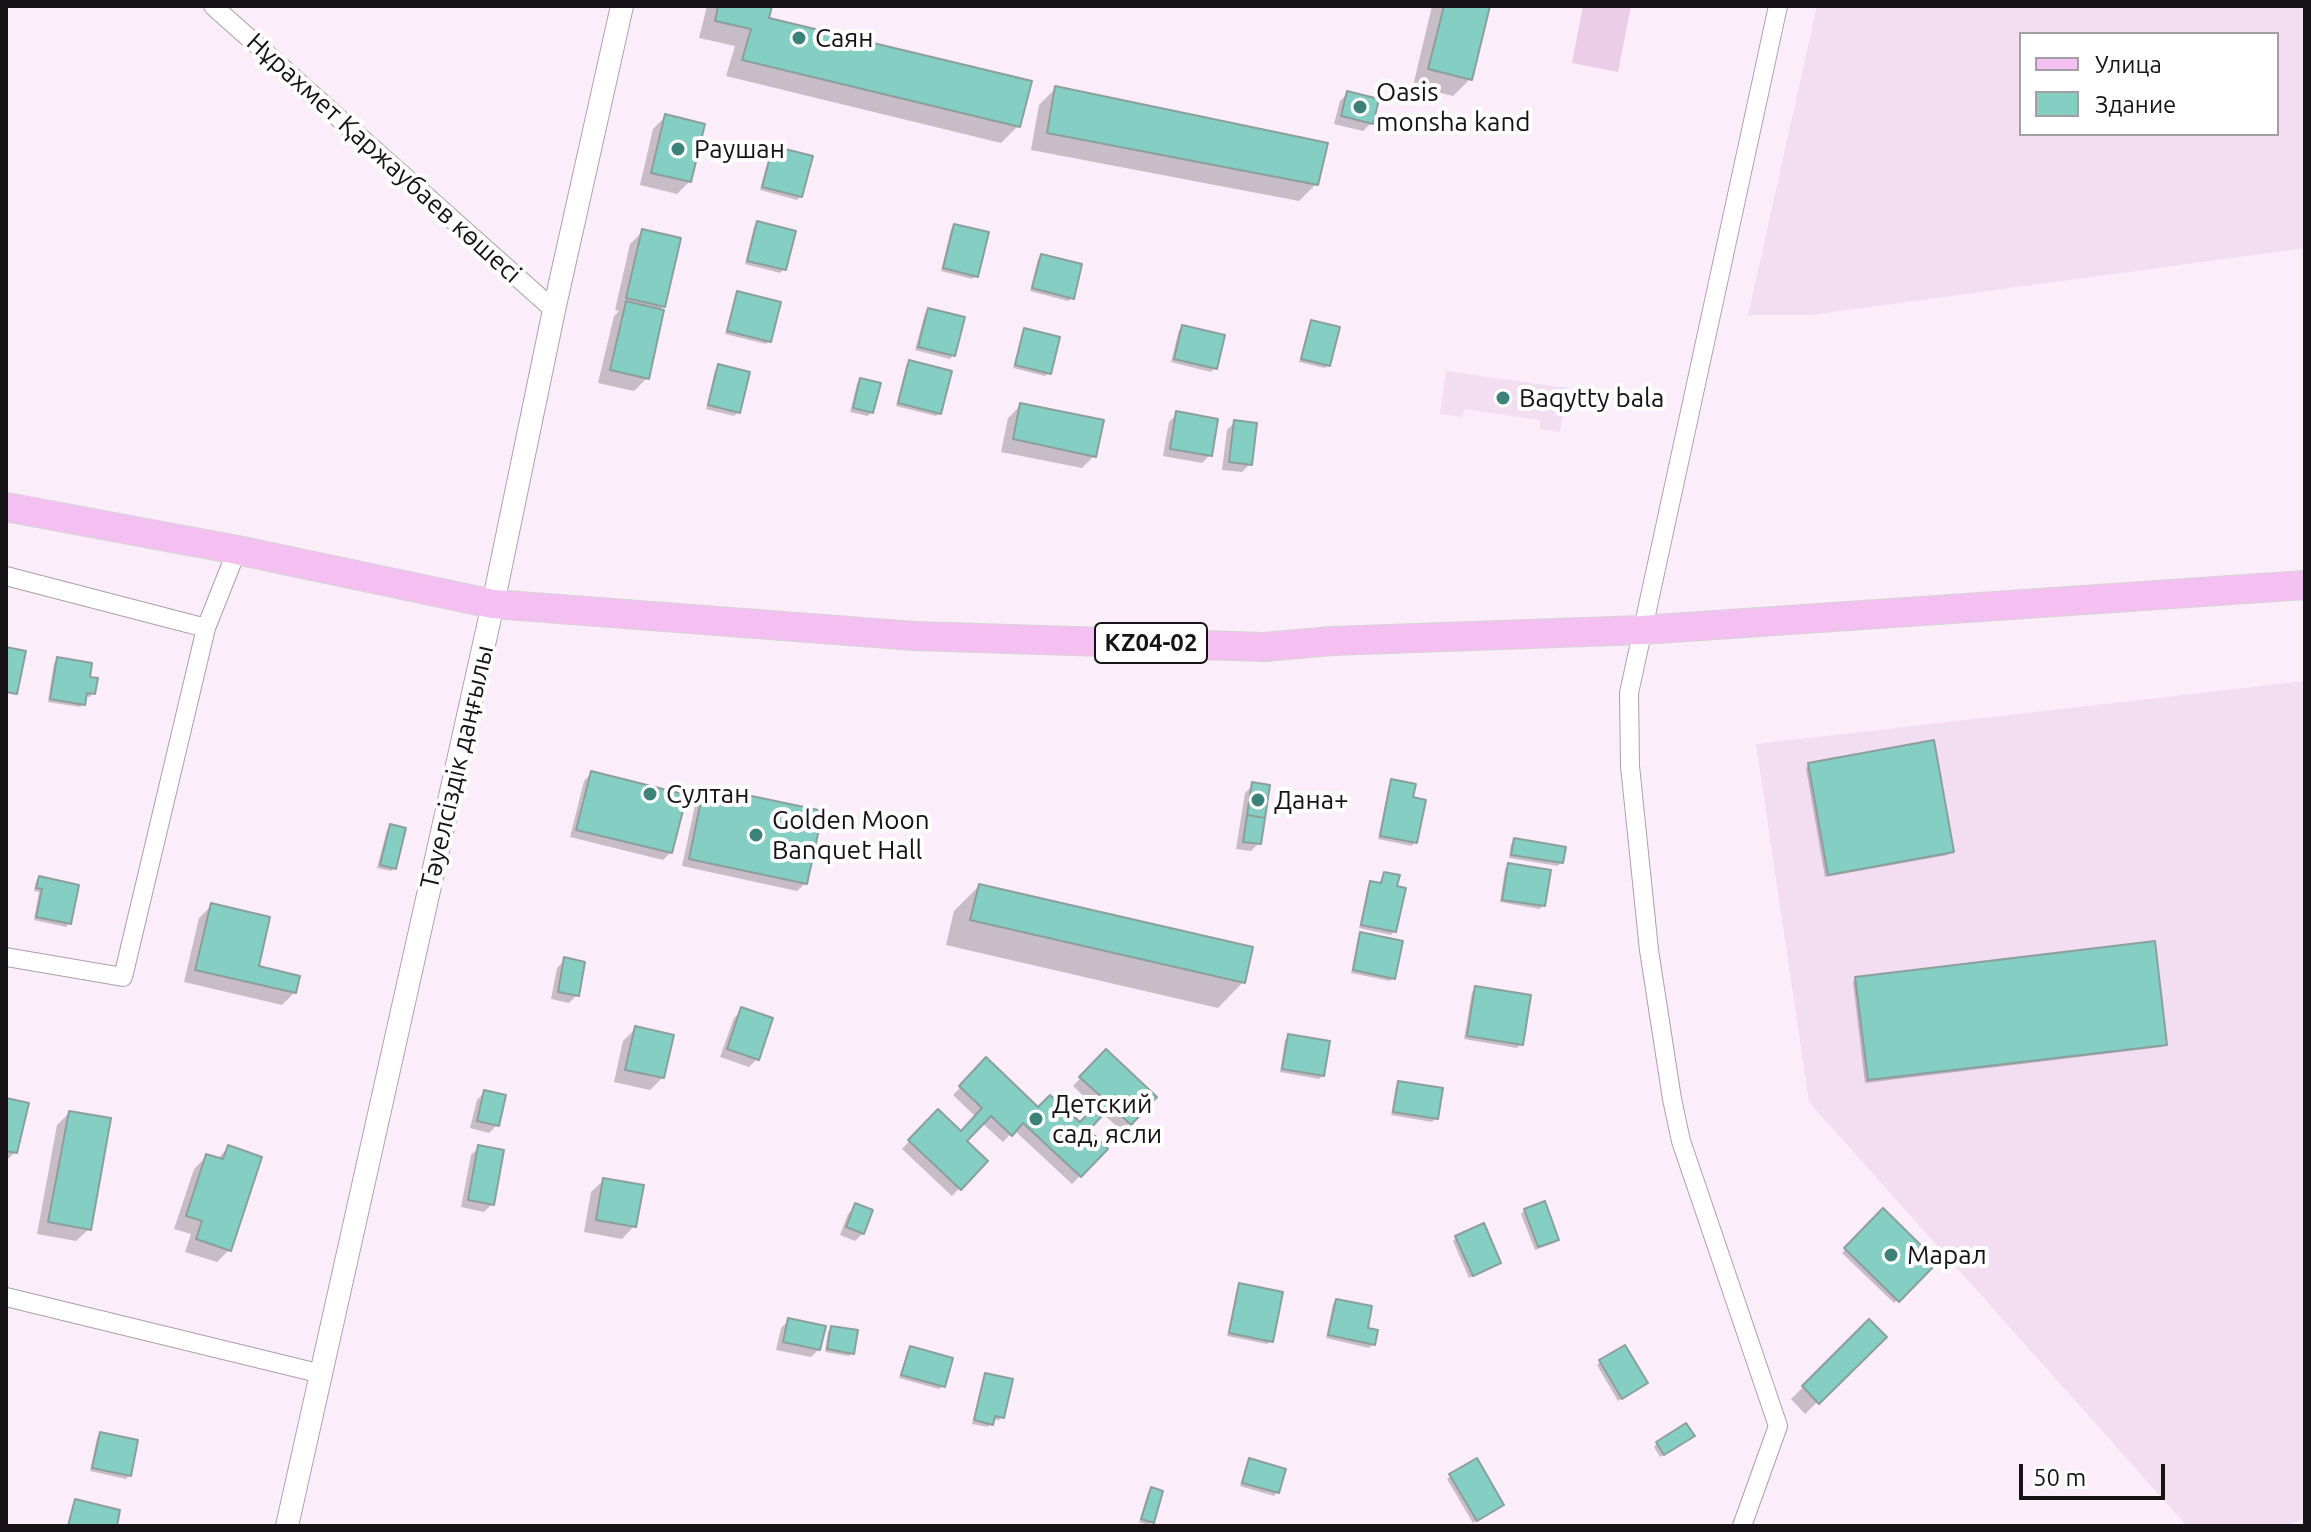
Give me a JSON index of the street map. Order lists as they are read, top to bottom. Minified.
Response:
{"streets":{"main road":["KZ04-02"],"street":["Нұрахмет Қаржаубаев көшесі","Тәуелсіздік даңғылы"]},"crossings":[["Нұрахмет Қаржаубаев көшесі","Тәуелсіздік даңғылы"],["KZ04-02","Тәуелсіздік даңғылы"]],"places":["Саян","Oasis monsha kand","Раушан","Baqytty bala","Султан","Дана+","Golden Moon Banquet Hall","Детский сад, ясли","Марал"],"legend":["Улица","Здание"],"scale_bar":"50 m"}
